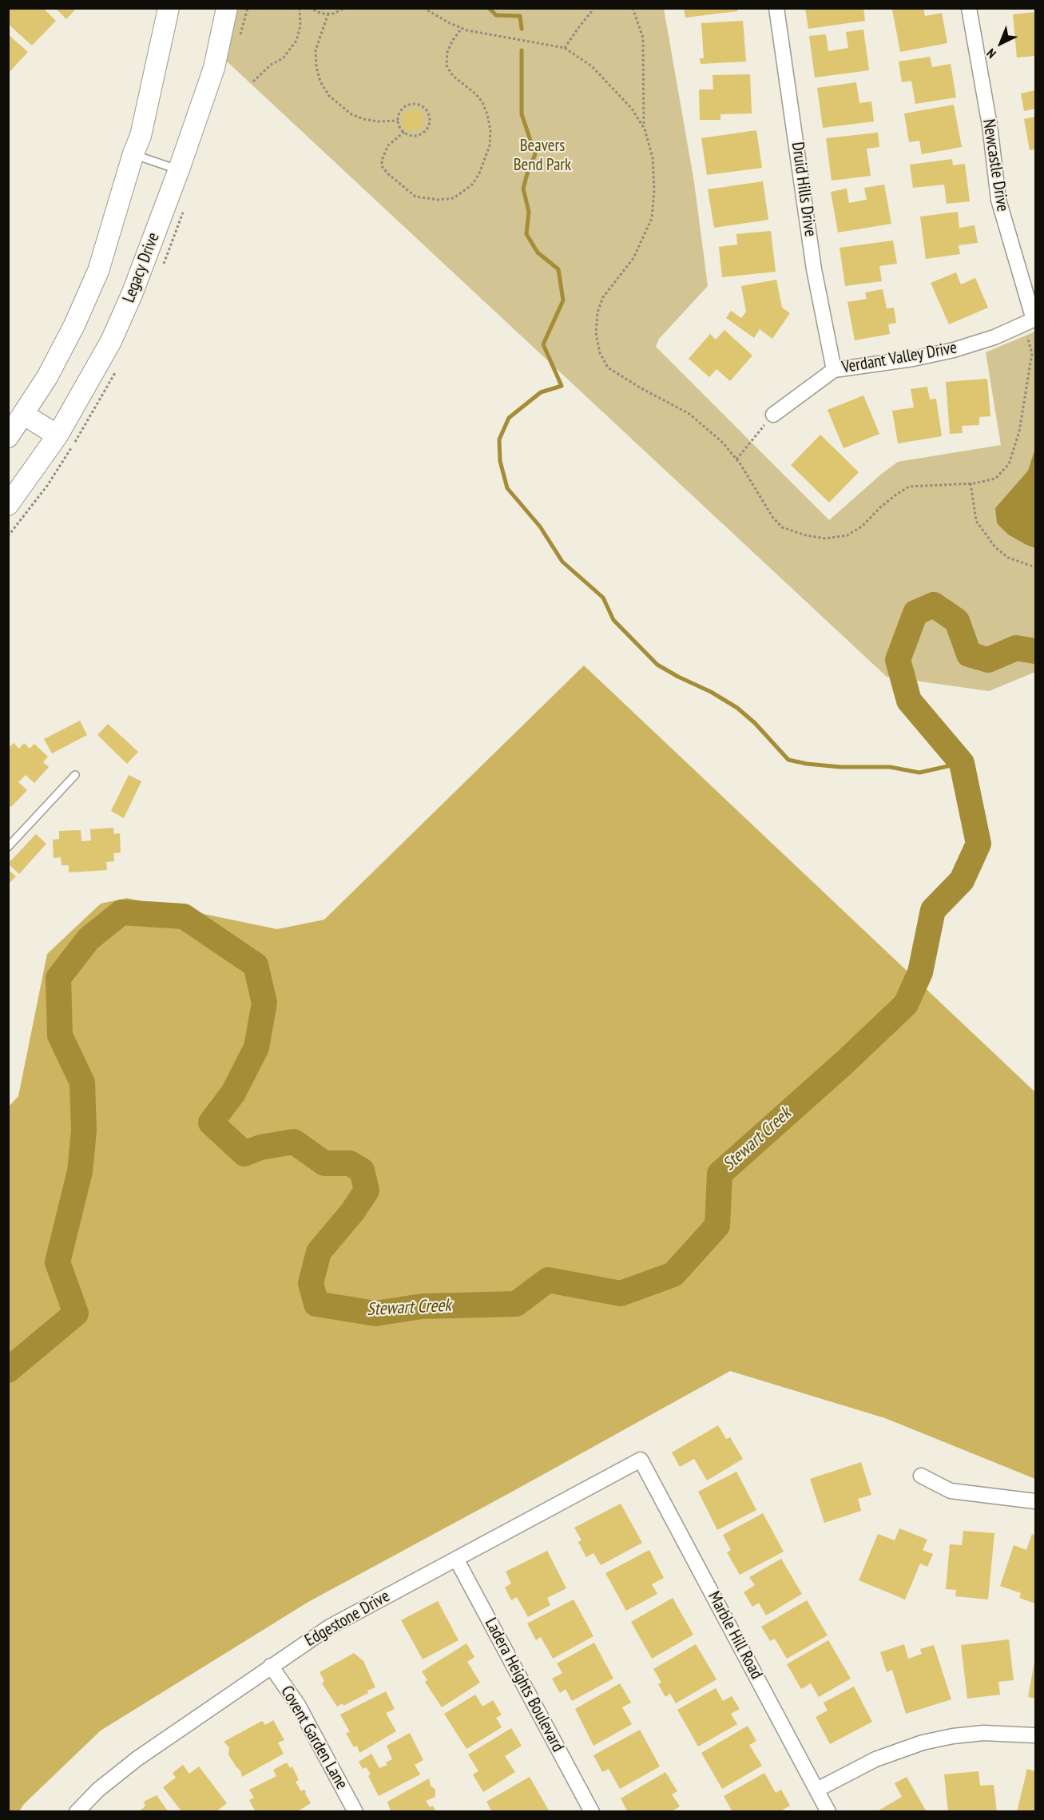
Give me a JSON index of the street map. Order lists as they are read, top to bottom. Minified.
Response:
{"streets":{"main road":["Legacy Drive"],"street":["Newcastle Drive","Druid Hills Drive","Verdant Valley Drive","Edgestone Drive","Marble Hill Road","Ladera Heights Boulevard","Covent Garden Lane"]},"crossings":[["Newcastle Drive","Verdant Valley Drive"],["Druid Hills Drive","Verdant Valley Drive"],["Edgestone Drive","Marble Hill Road"],["Edgestone Drive","Ladera Heights Boulevard"],["Edgestone Drive","Covent Garden Lane"]],"water":["Stewart Creek"],"parks":["Beavers Bend Park"],"north":"bottom left"}
